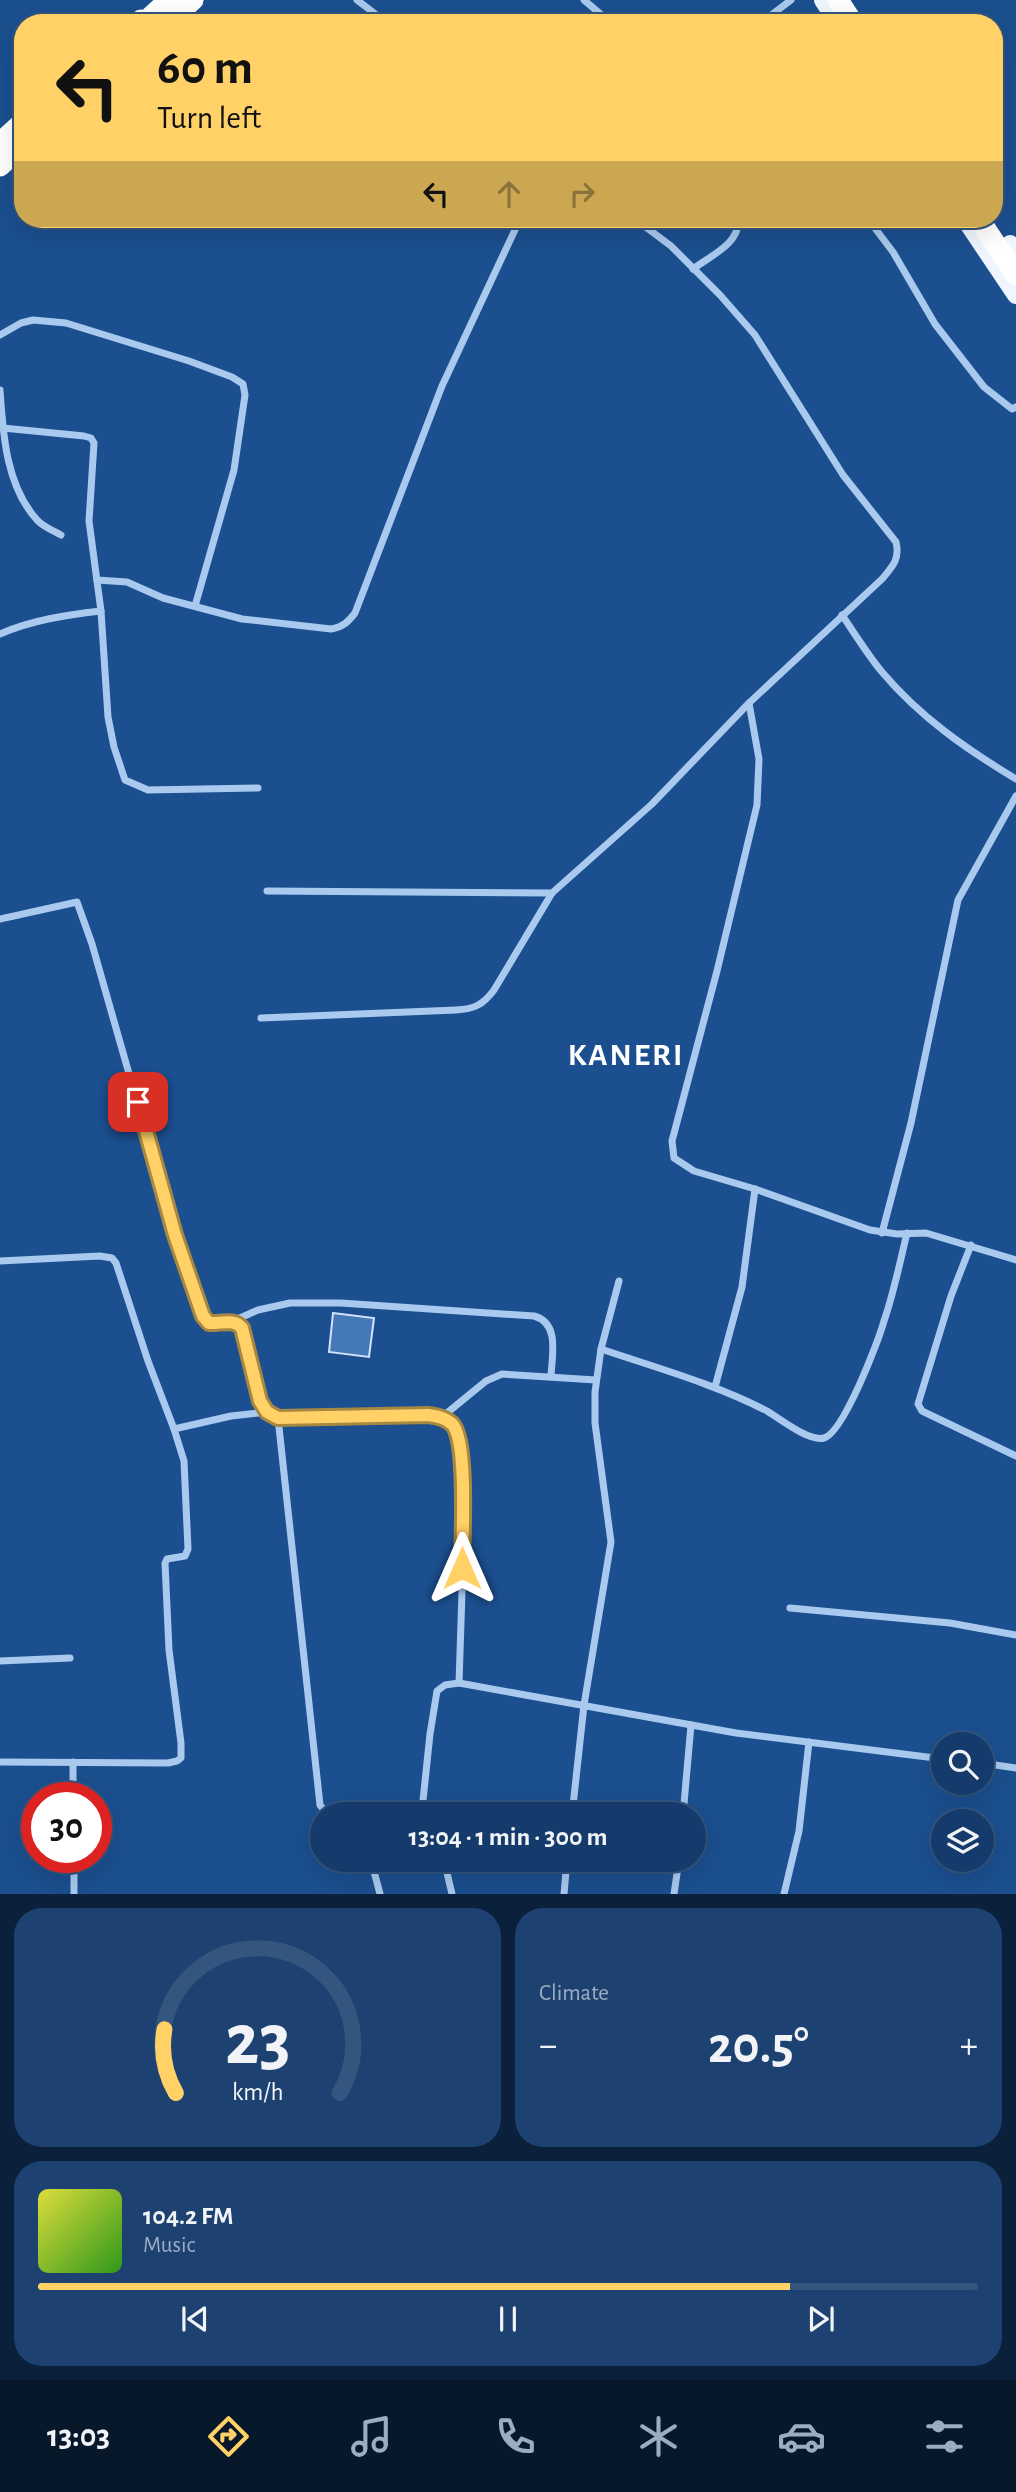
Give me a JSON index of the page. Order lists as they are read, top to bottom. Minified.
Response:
{"districts":["KANERI"],"page":{"turn":["60 m","Turn left"],"limit":"30","trip":"13:04 · 1 min · 300 m","tile":"Climate","heat":["−","20.5°","+"],"song":["104.2 FM","Music"],"tabs":"13:03","gauge":["23","km/h"]}}
